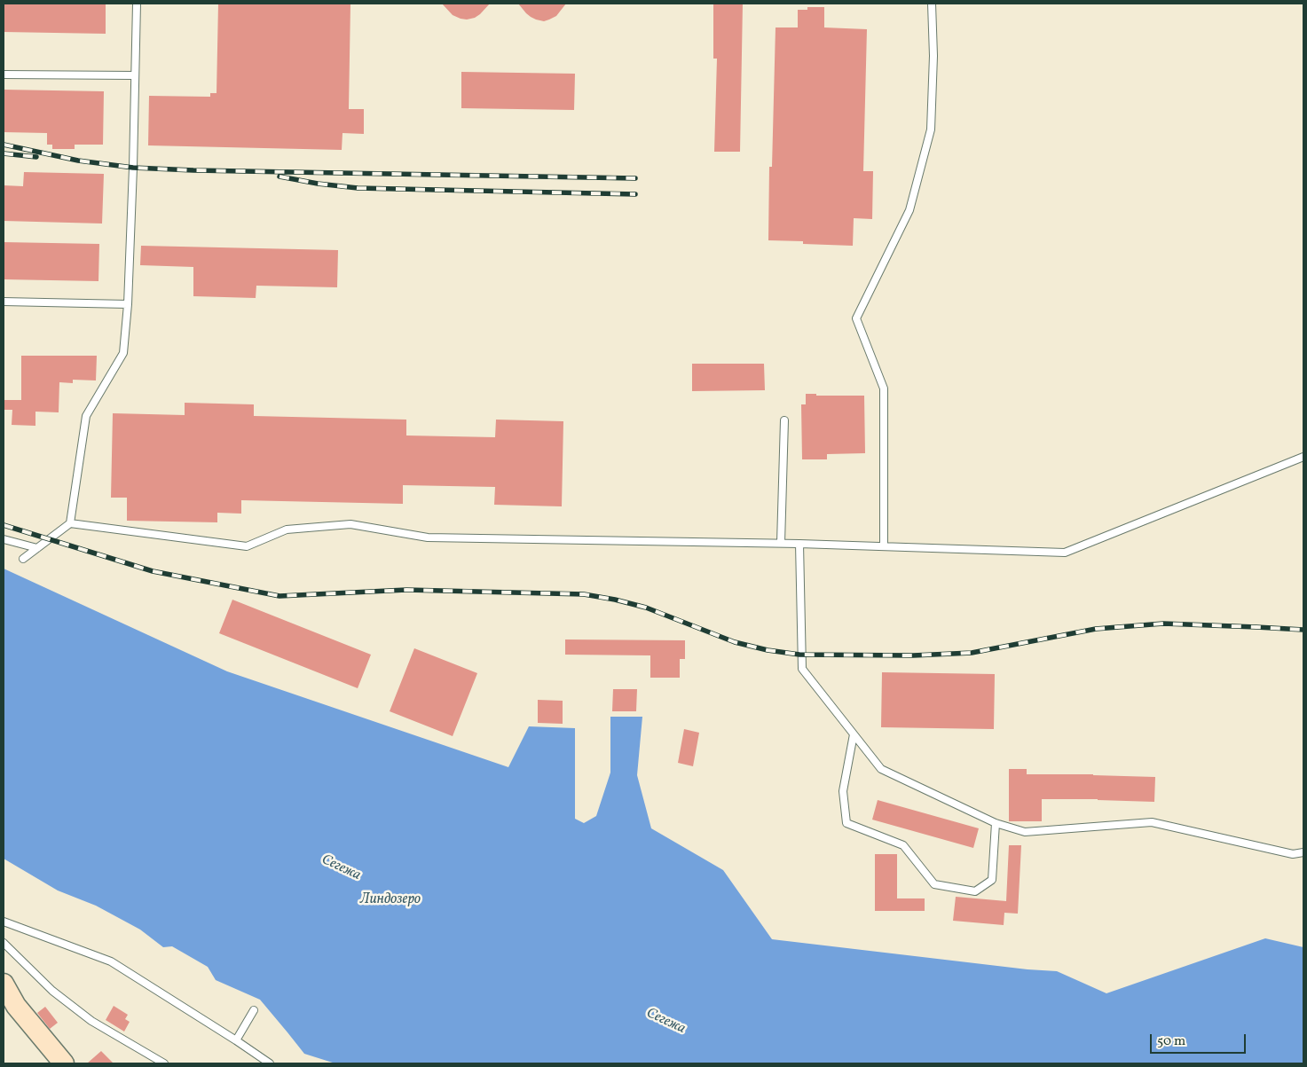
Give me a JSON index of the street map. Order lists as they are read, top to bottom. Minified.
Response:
{"water":["Сегежа","Линдозеро"],"scale_bar":"50 m"}
